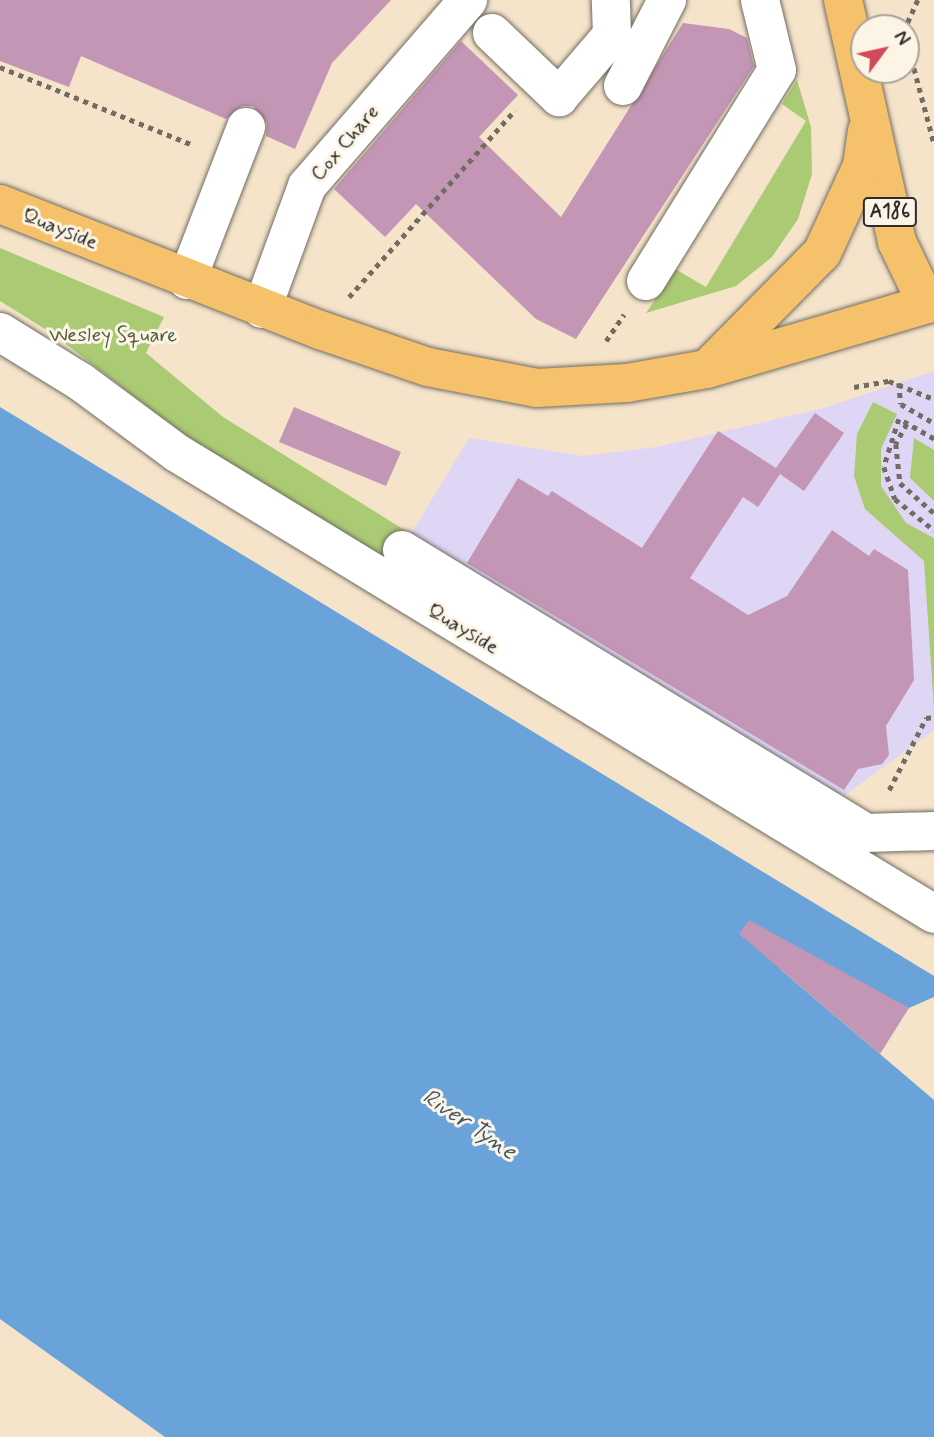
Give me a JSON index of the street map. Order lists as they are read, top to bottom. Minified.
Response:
{"streets":{"main road":["A186","Quayside"],"street":["Cox Chare"]},"crossings":[["Cox Chare","Quayside"],["A186","Quayside"]],"water":["River Tyne"],"parks":["Wesley Square"],"north":"top right"}
